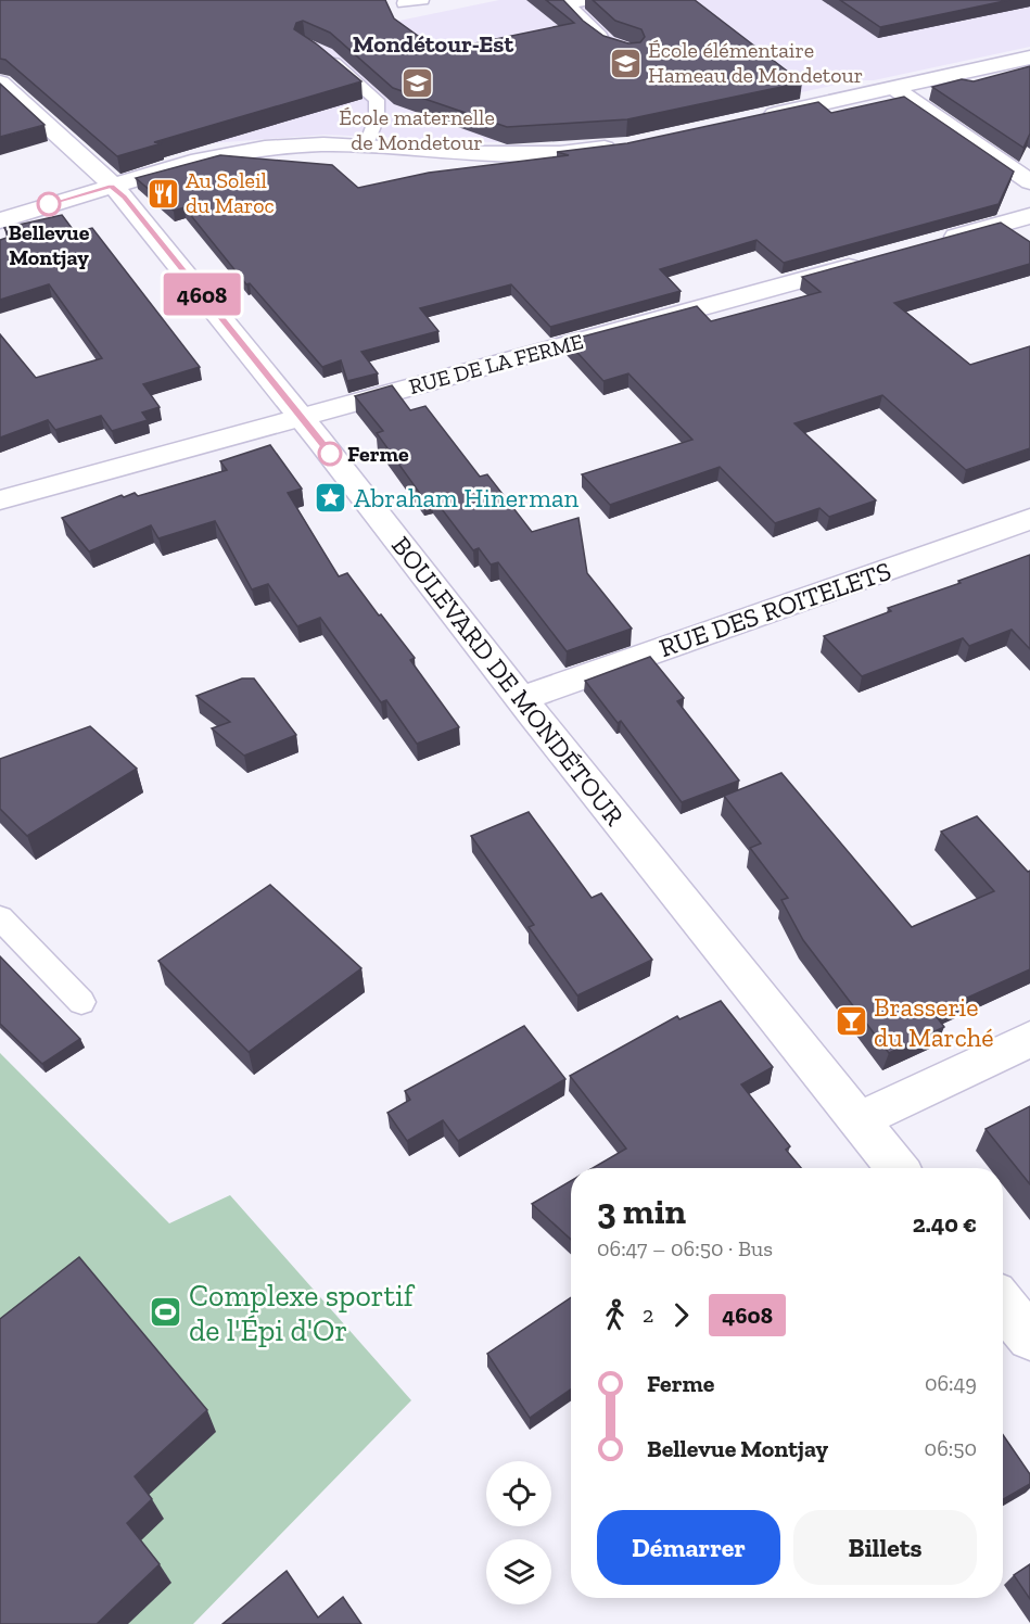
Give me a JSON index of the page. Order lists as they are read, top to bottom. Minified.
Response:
{"streets":{"street":["RUE DE LA FERME","RUE DES ROITELETS","BOULEVARD DE MONDÉTOUR"]},"crossings":[["RUE DE LA FERME","BOULEVARD DE MONDÉTOUR"],["RUE DES ROITELETS","BOULEVARD DE MONDÉTOUR"]],"districts":["Mondétour-Est"],"places":{"school or university":["École élémentaire Hameau de Mondetour","École maternelle de Mondetour"],"restaurant":["Au Soleil du Maroc"],"other":["Bellevue Montjay","Ferme"],"place":["Abraham Hinerman"],"bar":["Brasserie du Marché"],"sports":["Complexe sportif de l'Épi d'Or"]},"lines":["bus line 4608"],"page":{"on_map":"4608","heading":["3 min","06:47 – 06:50 · Bus","2.40 €"],"legs":["2","4608"],"list":[{"name":"Ferme","value":"06:49"},{"name":"Bellevue Montjay","value":"06:50"}],"buttons":["Démarrer","Billets"]}}
